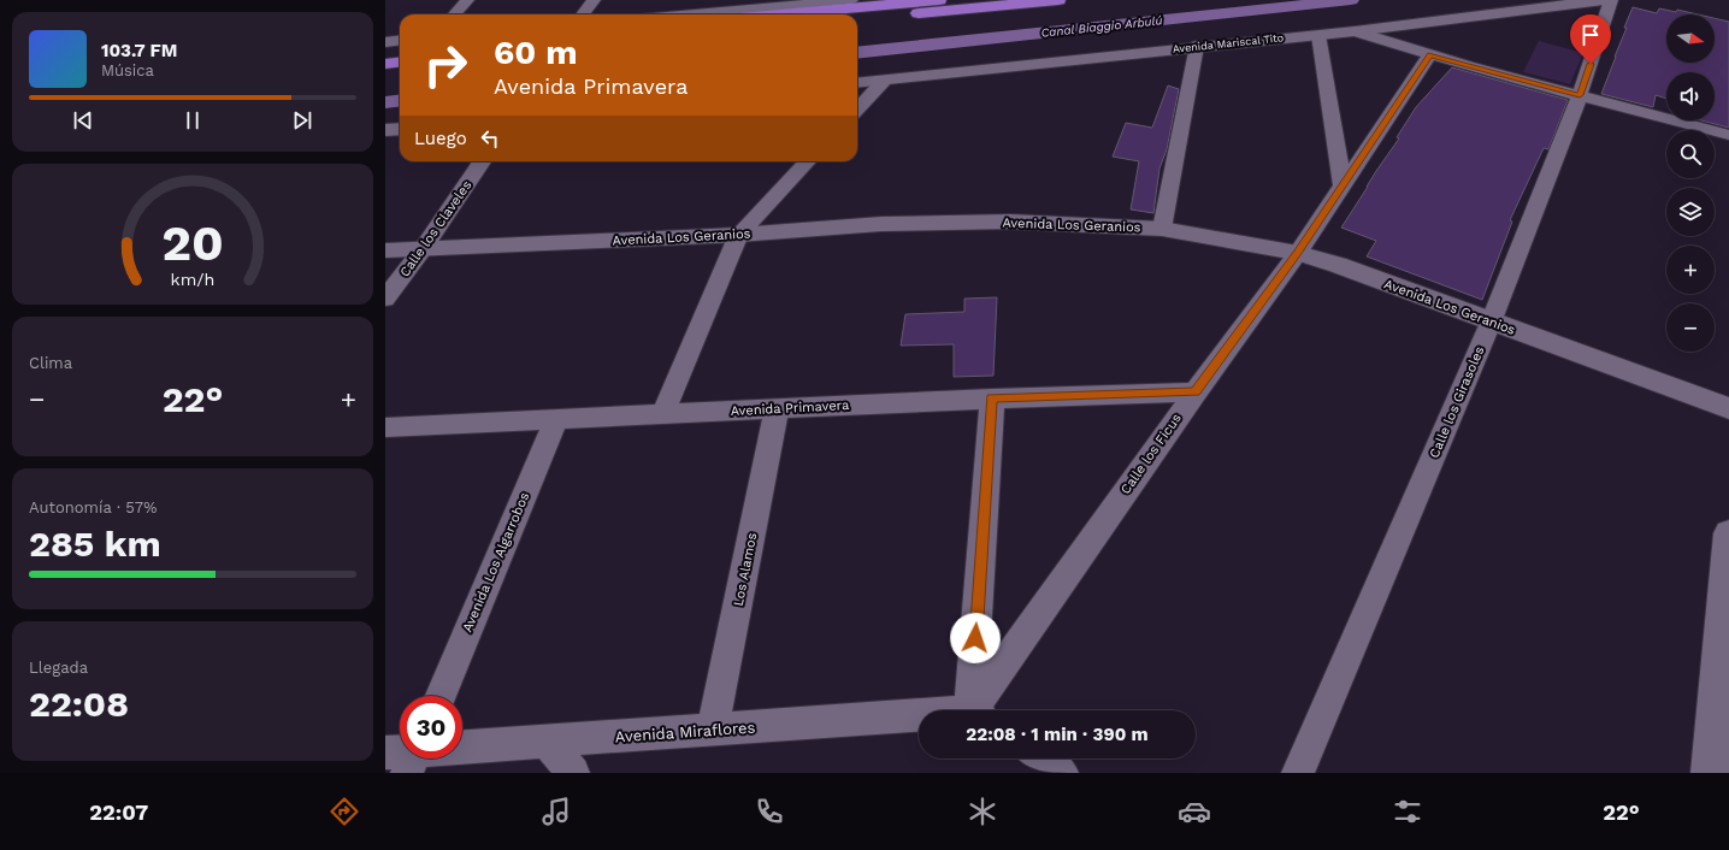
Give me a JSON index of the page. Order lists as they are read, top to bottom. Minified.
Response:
{"streets":{"street":["Avenida Mariscal Tito","Avenida Los Geranios","Calle los Claveles","Calle los Girasoles","Avenida Primavera","Calle los Ficus","Avenida Los Algarrobos","Los Alamos","Avenida Miraflores"]},"crossings":[["Avenida Los Geranios","Calle los Claveles"],["Avenida Los Geranios","Calle los Girasoles"],["Avenida Los Geranios","Calle los Ficus"],["Avenida Primavera","Calle los Ficus"],["Avenida Primavera","Avenida Los Algarrobos"],["Avenida Primavera","Los Alamos"],["Los Alamos","Avenida Miraflores"]],"water":["Canal Biaggio Arbulú"],"north":"right","page":{"map_buttons":["+","−"],"turn":["60 m","Avenida Primavera"],"song":["103.7 FM","Música"],"then":"Luego","tile":["Clima",["Autonomía · 57%","285 km"],["Llegada","22:08"]],"heat":["−","22°","+"],"limit":"30","trip":"22:08 · 1 min · 390 m","tabs":["22:07","22°"],"gauge":["20","km/h"]}}
